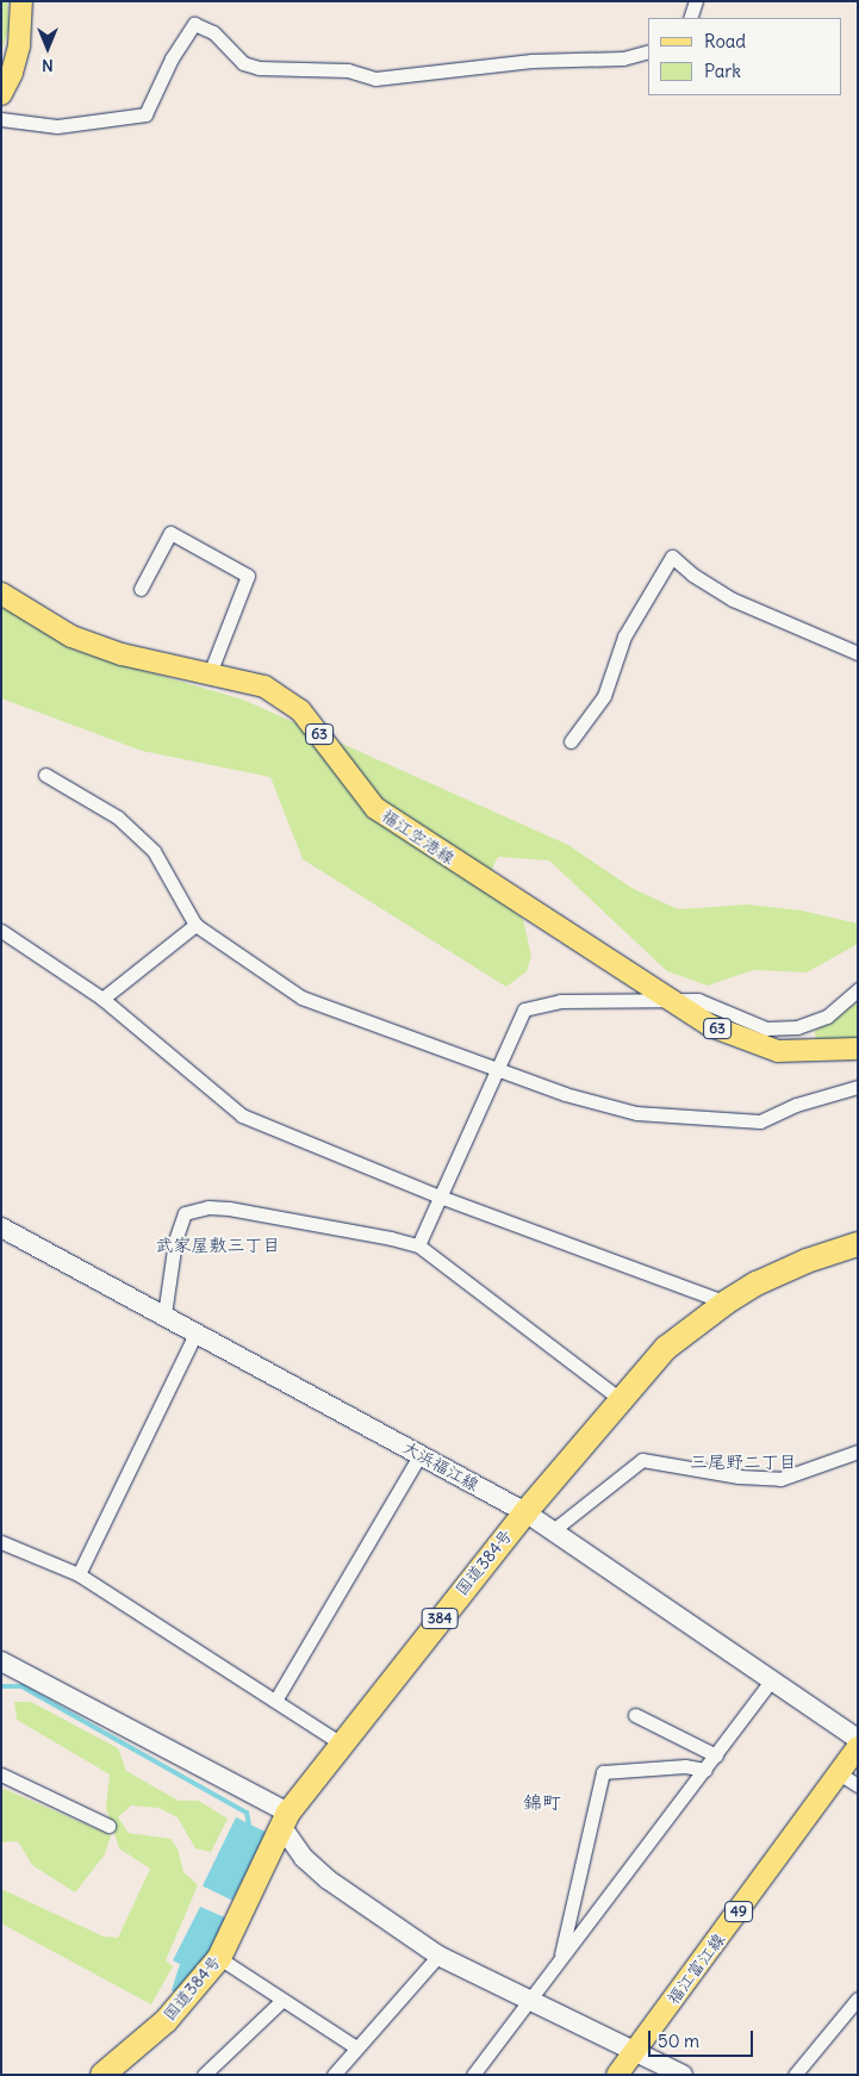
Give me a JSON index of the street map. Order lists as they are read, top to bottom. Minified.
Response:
{"streets":{"highway":["国道384号","384"],"main road":["63","福江空港線","大浜福江線","49","福江富江線"]},"crossings":[["大浜福江線","国道384号"]],"districts":["武家屋敷三丁目","三尾野二丁目","錦町"],"legend":["Road","Park"],"scale_bar":"50 m","north":"bottom"}
